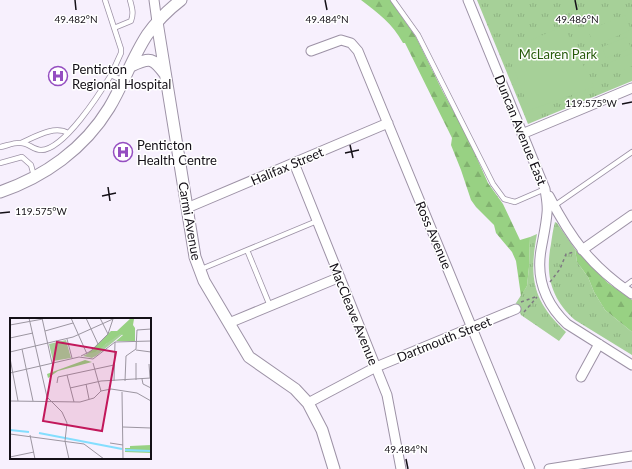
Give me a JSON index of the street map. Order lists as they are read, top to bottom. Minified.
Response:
{"streets":{"street":["Duncan Avenue East","Halifax Street","Carmi Avenue","Ross Avenue","MacCleave Avenue","Dartmouth Street"]},"crossings":[["Halifax Street","Carmi Avenue"],["Halifax Street","Ross Avenue"],["Halifax Street","MacCleave Avenue"],["Carmi Avenue","Dartmouth Street"],["Ross Avenue","Dartmouth Street"],["MacCleave Avenue","Dartmouth Street"]],"parks":["McLaren Park"],"places":{"hospital":["Penticton Regional Hospital","Penticton Health Centre"]},"coordinates":["49.482°N","49.484°N","49.486°N","119.575°W"]}
